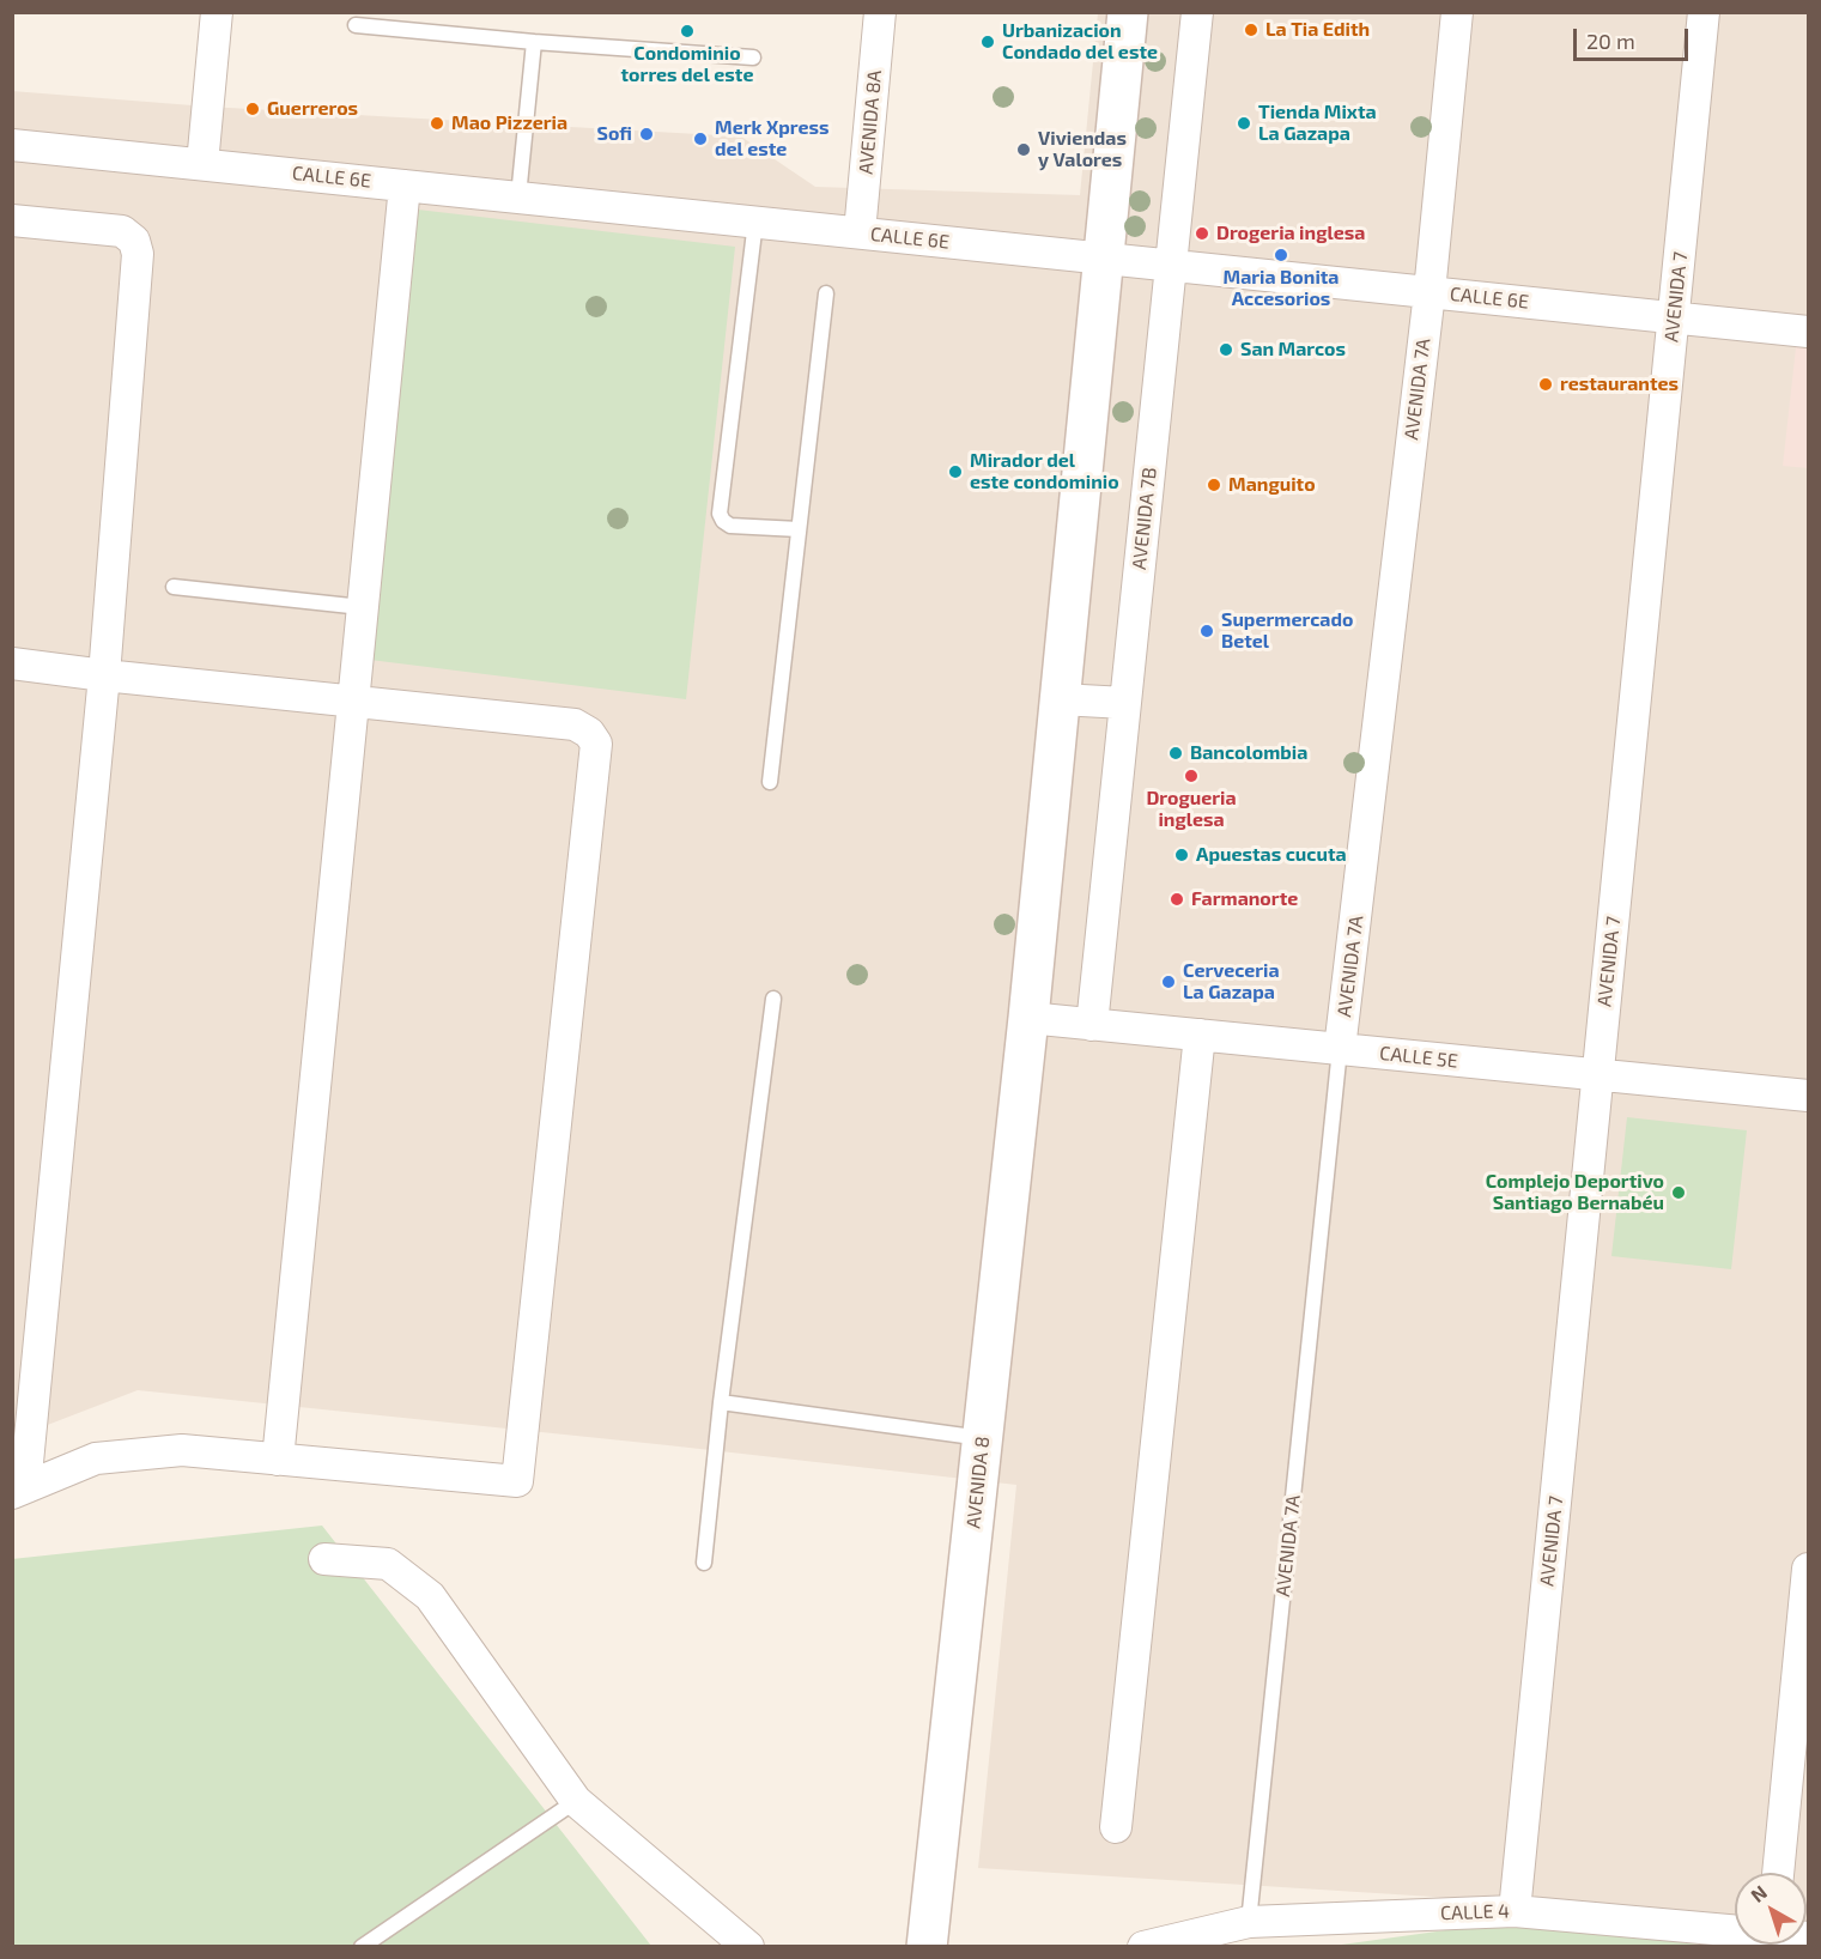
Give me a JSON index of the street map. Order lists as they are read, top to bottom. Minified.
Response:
{"streets":{"street":["AVENIDA 8A","CALLE 6E","AVENIDA 7","AVENIDA 7A","AVENIDA 7B","CALLE 5E","AVENIDA 8","CALLE 4"]},"crossings":[["AVENIDA 8A","CALLE 6E"],["CALLE 6E","AVENIDA 7"],["CALLE 6E","AVENIDA 7A"],["CALLE 6E","AVENIDA 7B"],["AVENIDA 7","CALLE 5E"],["AVENIDA 7","CALLE 4"],["AVENIDA 7A","CALLE 5E"],["AVENIDA 7A","CALLE 4"],["AVENIDA 7B","CALLE 5E"],["CALLE 5E","AVENIDA 8"]],"places":["La Tia Edith","Condominio torres del este","Urbanizacion Condado del este","Guerreros","Mao Pizzeria","Tienda Mixta La Gazapa","Sofi","Merk Xpress del este","Viviendas y Valores","Drogeria inglesa","Maria Bonita Accesorios","San Marcos","restaurantes","Mirador del este condominio","Manguito","Supermercado Betel","Bancolombia","Drogueria inglesa","Apuestas cucuta","Farmanorte","Cerveceria La Gazapa","Complejo Deportivo Santiago Bernabéu"],"scale_bar":"20 m","north":"top left"}
